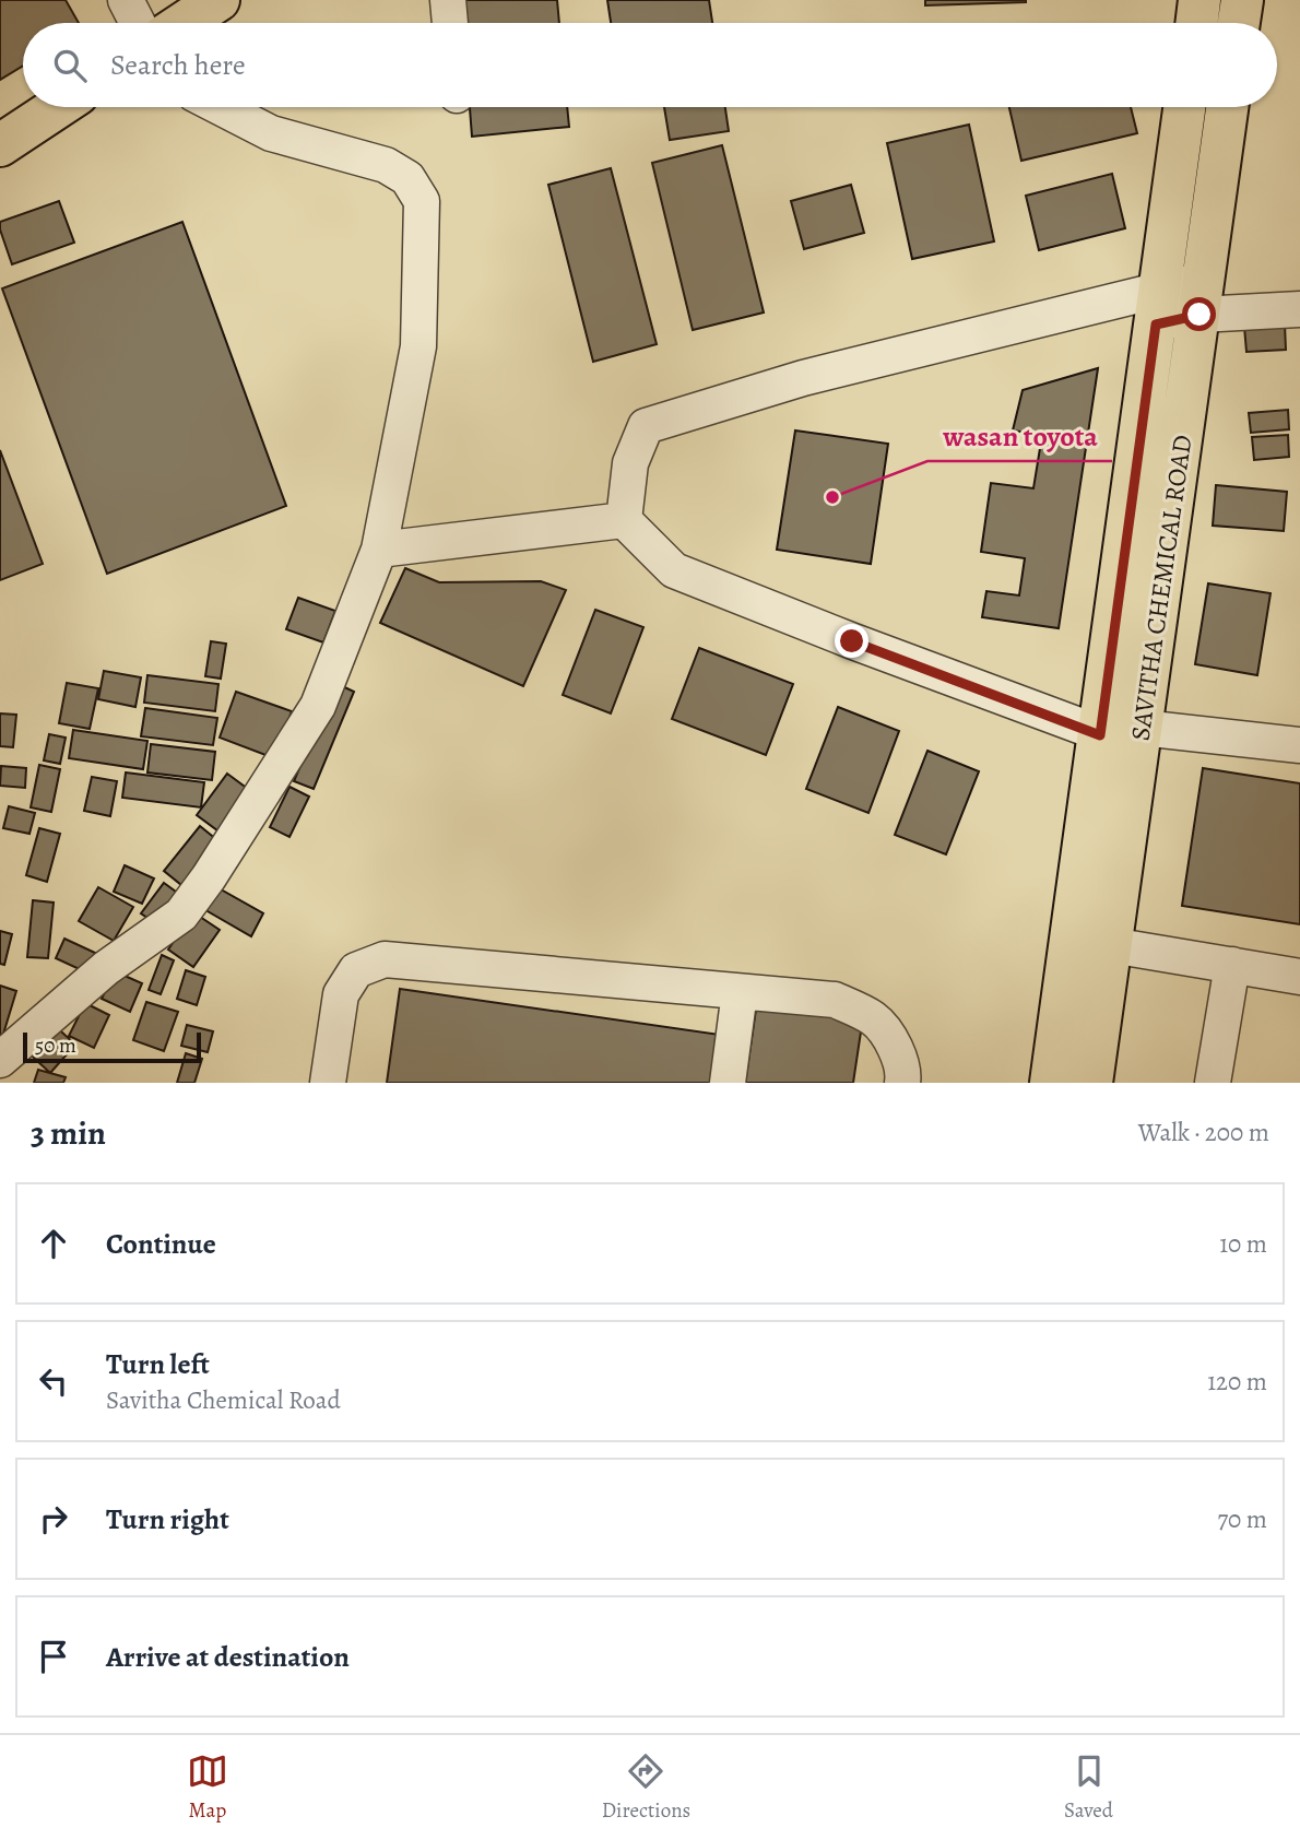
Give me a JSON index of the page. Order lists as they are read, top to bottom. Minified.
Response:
{"streets":{"main road":["SAVITHA CHEMICAL ROAD"]},"places":["wasan toyota"],"scale_bar":"50 m","page":{"search":"Search here","scale":"50 m","heading":["3 min","Walk · 200 m"],"list":[["Continue","10 m"],["Turn left","Savitha Chemical Road","120 m"],["Turn right","70 m"],"Arrive at destination"],"nav":["Map","Directions","Saved"]}}
